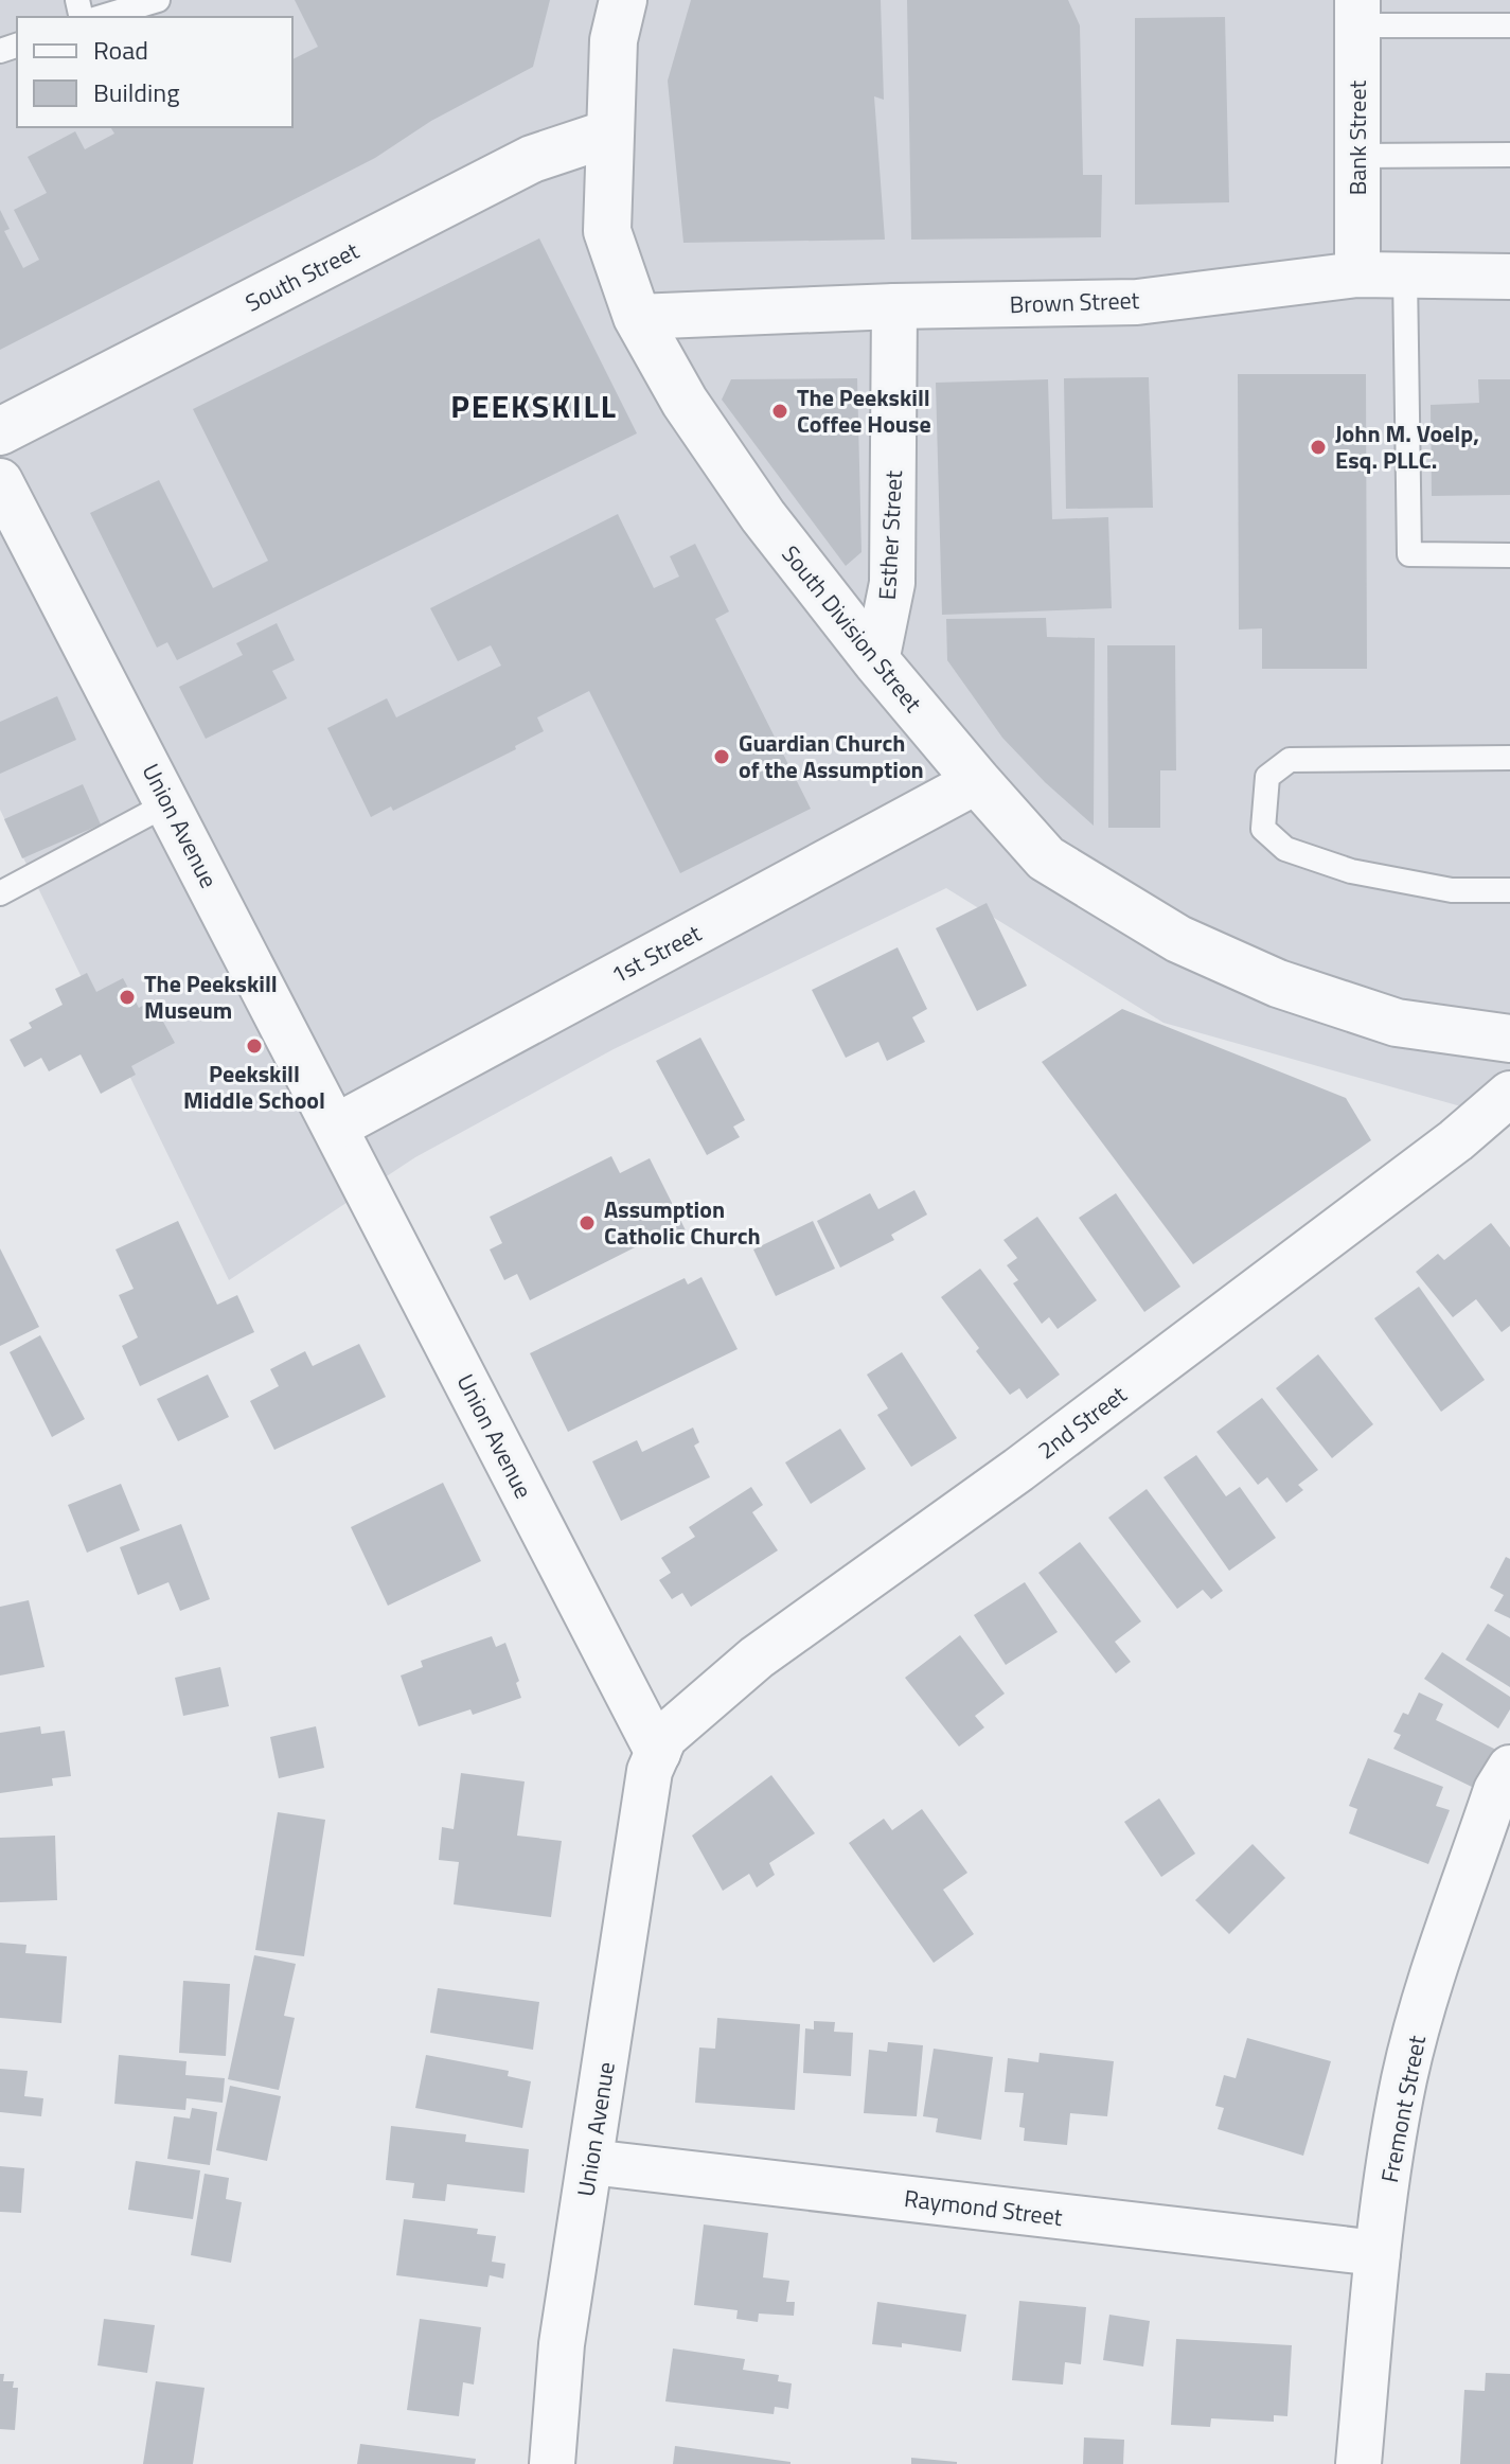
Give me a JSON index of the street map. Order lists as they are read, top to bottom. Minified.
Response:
{"streets":{"street":["Bank Street","South Street","Brown Street","Esther Street","South Division Street","Union Avenue","1st Street","2nd Street","Fremont Street","Raymond Street"]},"crossings":[["Bank Street","Brown Street"],["South Street","South Division Street"],["Brown Street","Esther Street"],["Brown Street","South Division Street"],["Esther Street","South Division Street"],["South Division Street","1st Street"],["Union Avenue","1st Street"],["Union Avenue","2nd Street"],["Union Avenue","Raymond Street"],["Fremont Street","Raymond Street"]],"districts":["PEEKSKILL"],"places":["The Peekskill Coffee House","John M. Voelp, Esq. PLLC.","Guardian Church of the Assumption","The Peekskill Museum","Peekskill Middle School","Assumption Catholic Church"],"legend":["Road","Building"]}
